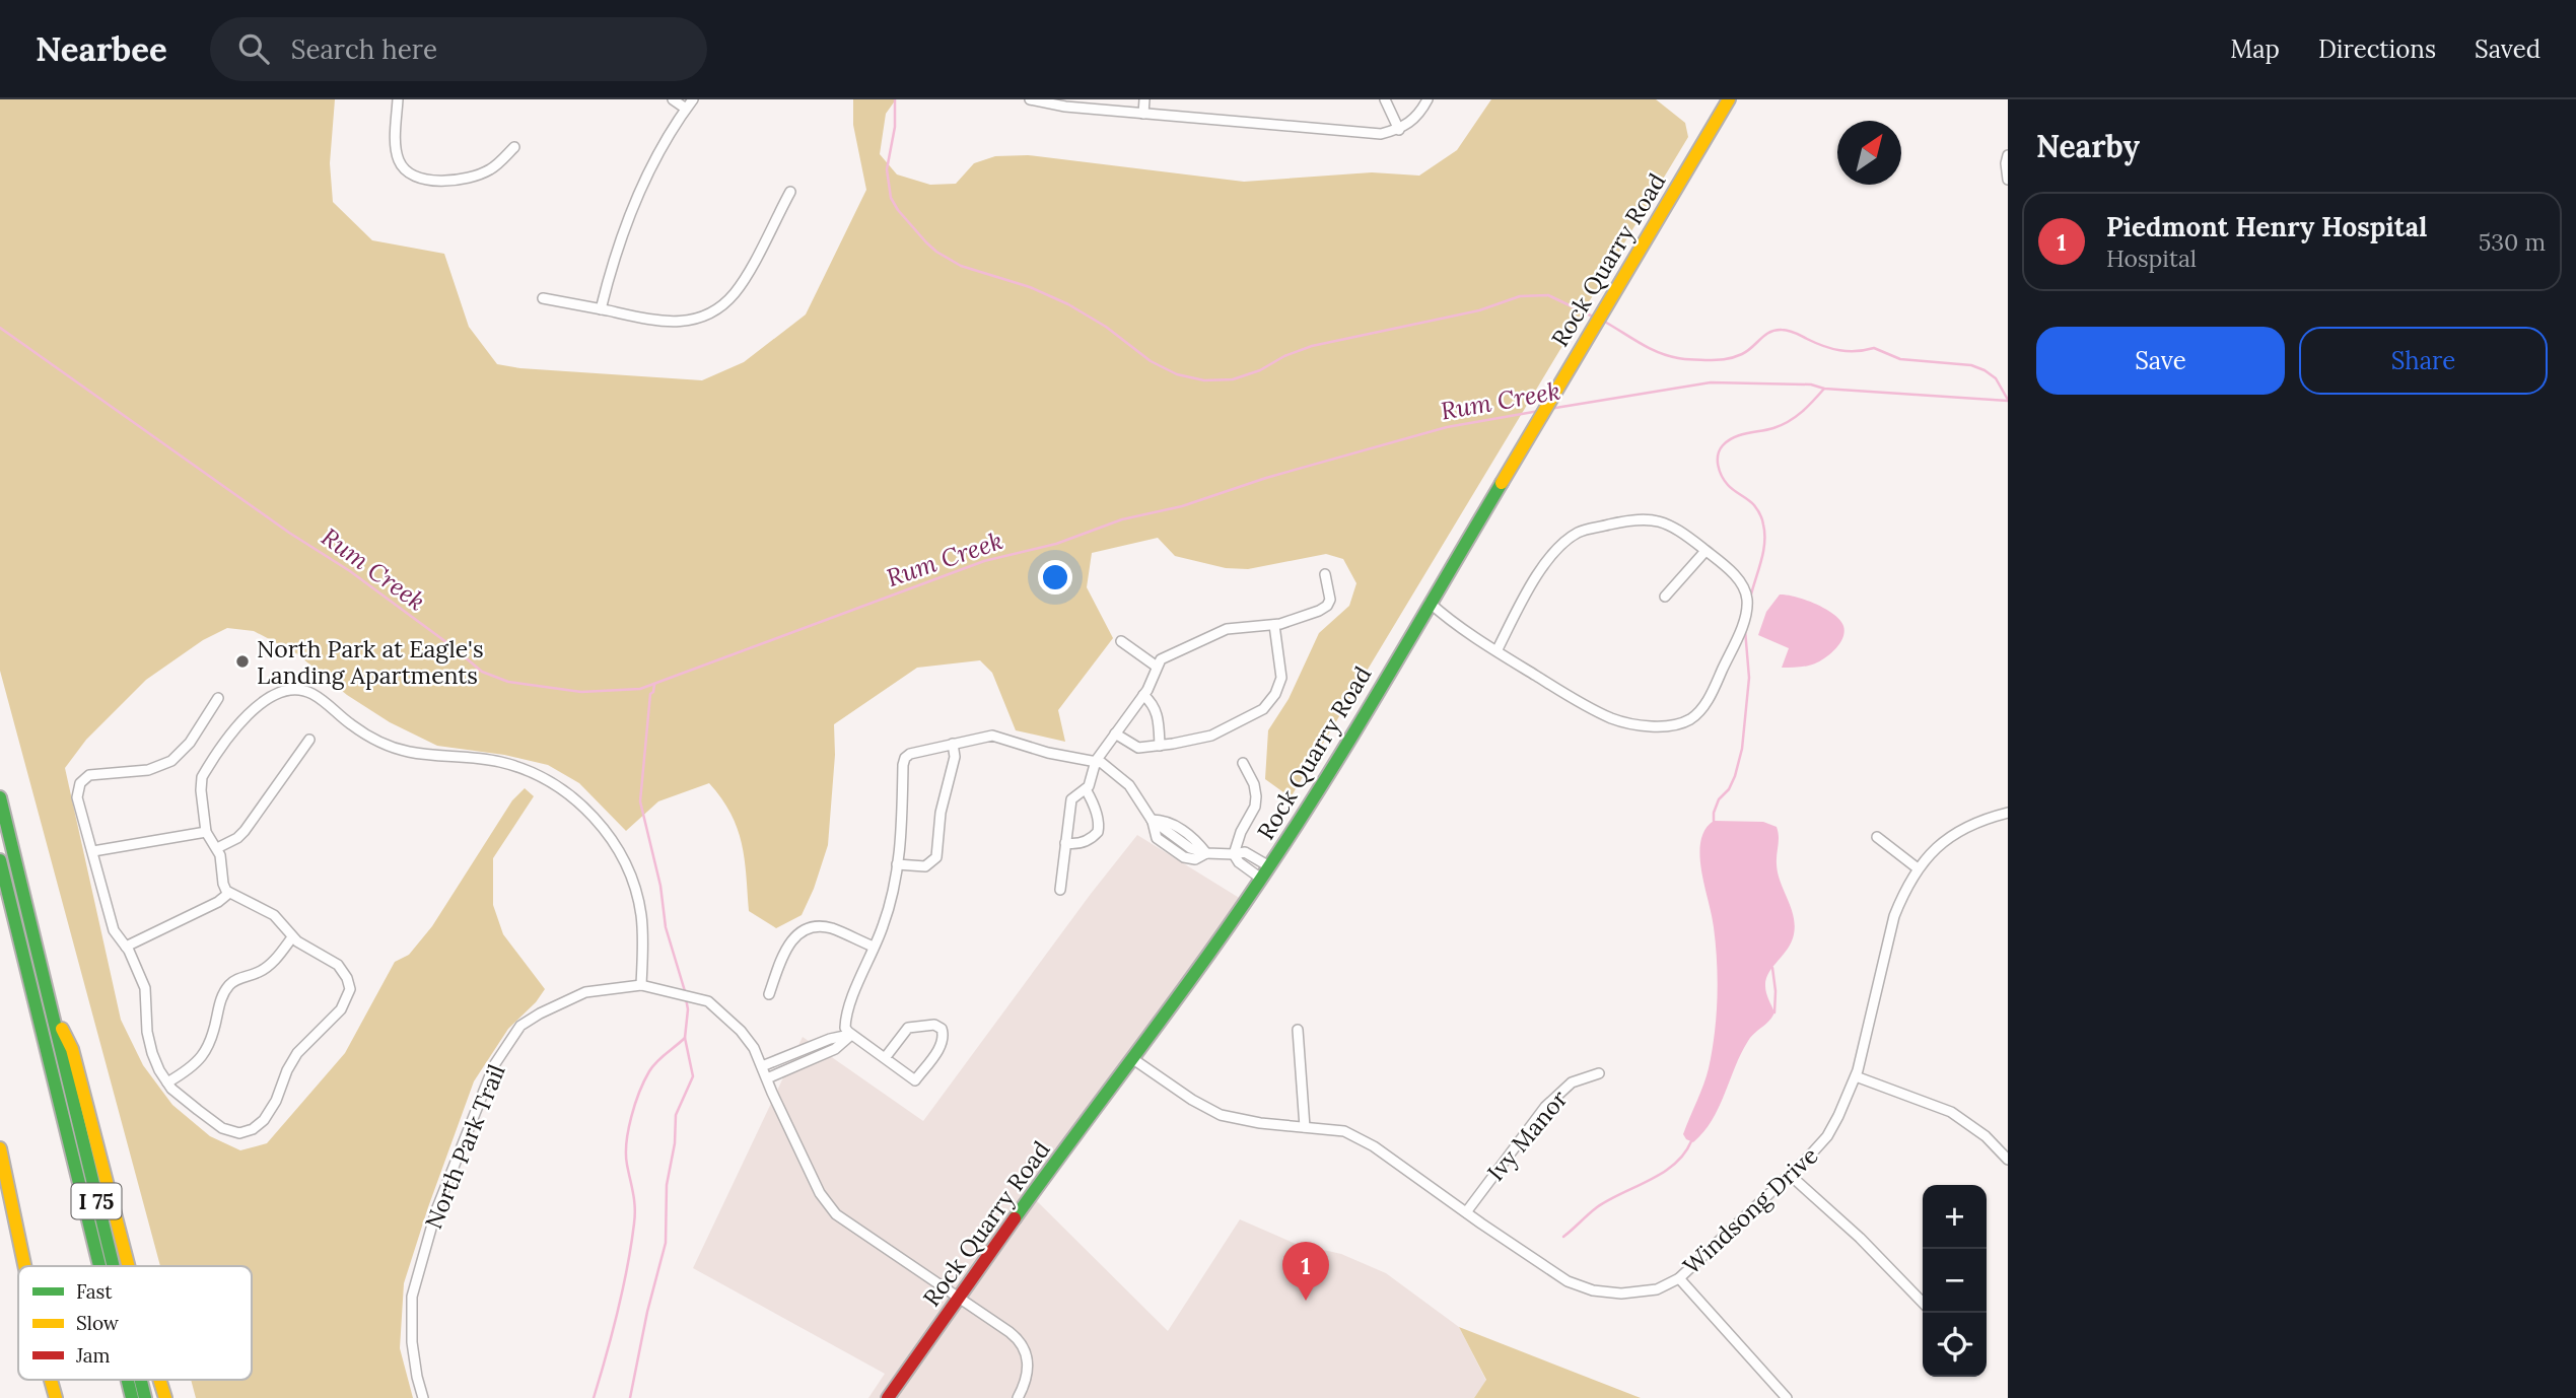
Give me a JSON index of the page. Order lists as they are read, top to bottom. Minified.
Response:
{"streets":{"main road":["Rock Quarry Road","I 75"],"street":["Ivy Manor","North Park Trail","Windsong Drive"]},"crossings":[["Rock Quarry Road","North Park Trail"],["Rock Quarry Road","Windsong Drive"],["Ivy Manor","Windsong Drive"]],"water":["Rum Creek"],"places":["North Park at Eagle's Landing Apartments"],"legend":["Fast","Slow","Jam"],"north":"top right","page":{"header":"Nearbee","search":"Search here","nav":["Map","Directions","Saved"],"heading":"Nearby","list":[{"mark":"1","name":"Piedmont Henry Hospital","note":"Hospital","value":"530 m"}],"buttons":["Save","Share"],"map_buttons":["+","−"],"pins":"1"}}
